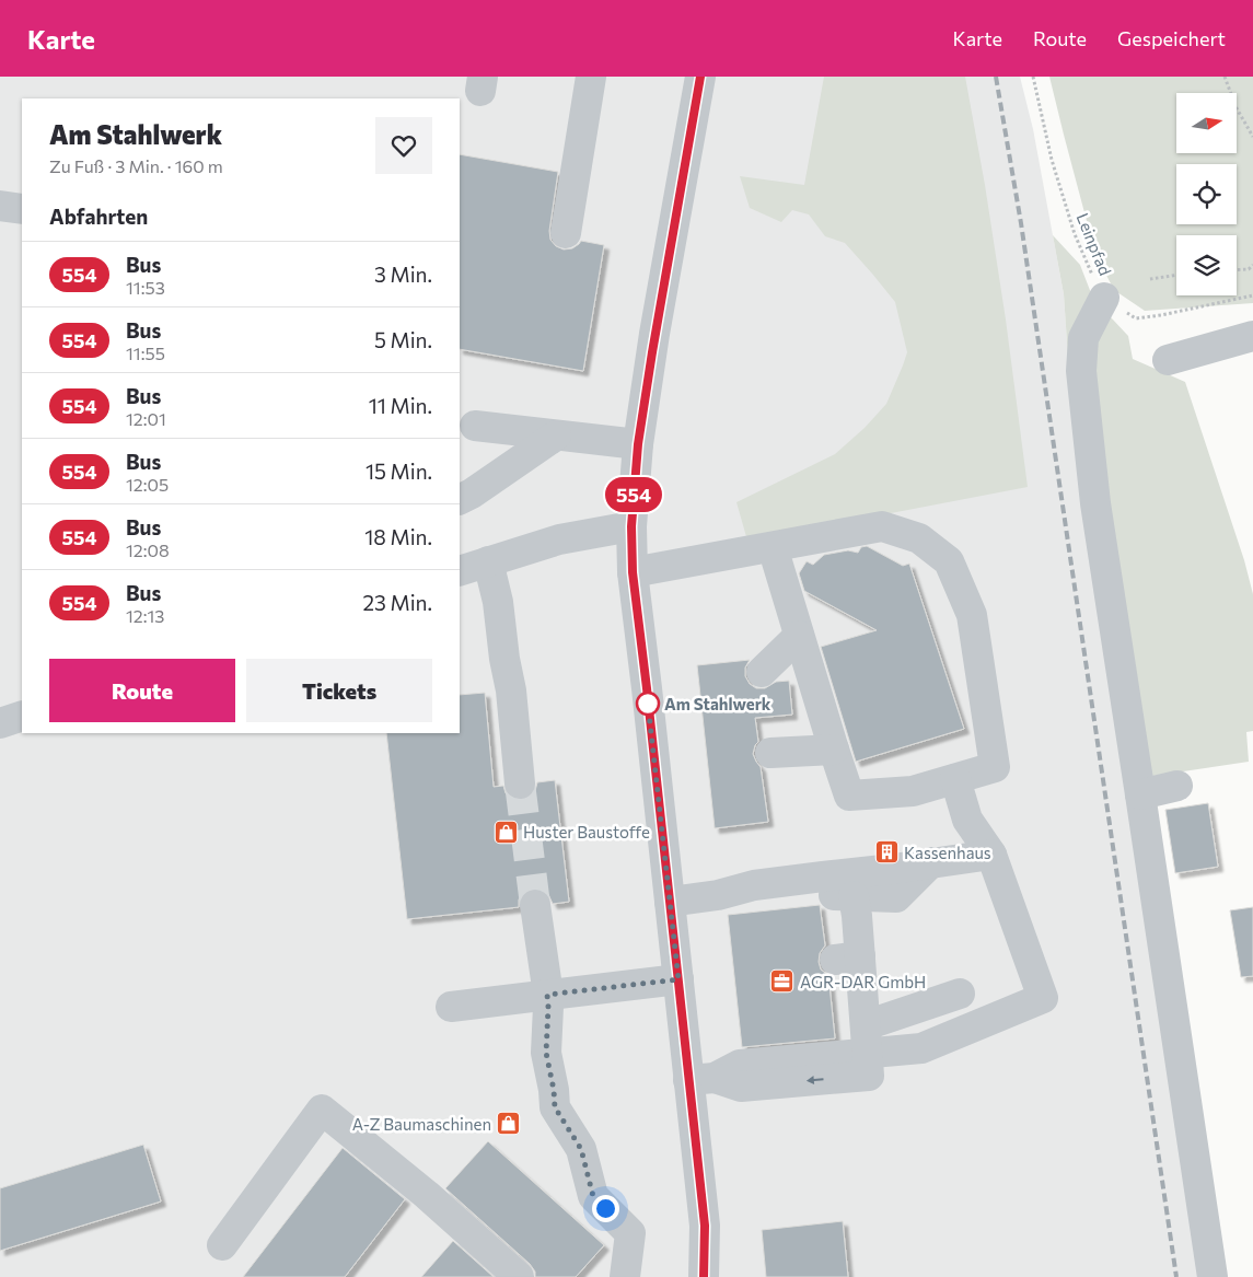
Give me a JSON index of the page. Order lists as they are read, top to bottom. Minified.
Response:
{"streets":{"path":["Leinpfad"]},"places":{"other":["Am Stahlwerk"],"shop":["Huster Baustoffe","A-Z Baumaschinen"],"building":["Kassenhaus"],"office":["AGR-DAR GmbH"]},"lines":["bus line 554"],"north":"right","page":{"header":"Karte","nav":["Karte","Route","Gespeichert"],"on_map":"554","heading":[["Am Stahlwerk","Zu Fuß · 3 Min. · 160 m"],"Abfahrten"],"list":[{"mark":"554","name":"Bus","note":"11:53","value":"3 Min."},{"mark":"554","name":"Bus","note":"11:55","value":"5 Min."},{"mark":"554","name":"Bus","note":"12:01","value":"11 Min."},{"mark":"554","name":"Bus","note":"12:05","value":"15 Min."},{"mark":"554","name":"Bus","note":"12:08","value":"18 Min."},{"mark":"554","name":"Bus","note":"12:13","value":"23 Min."}],"buttons":["Route","Tickets"]}}
